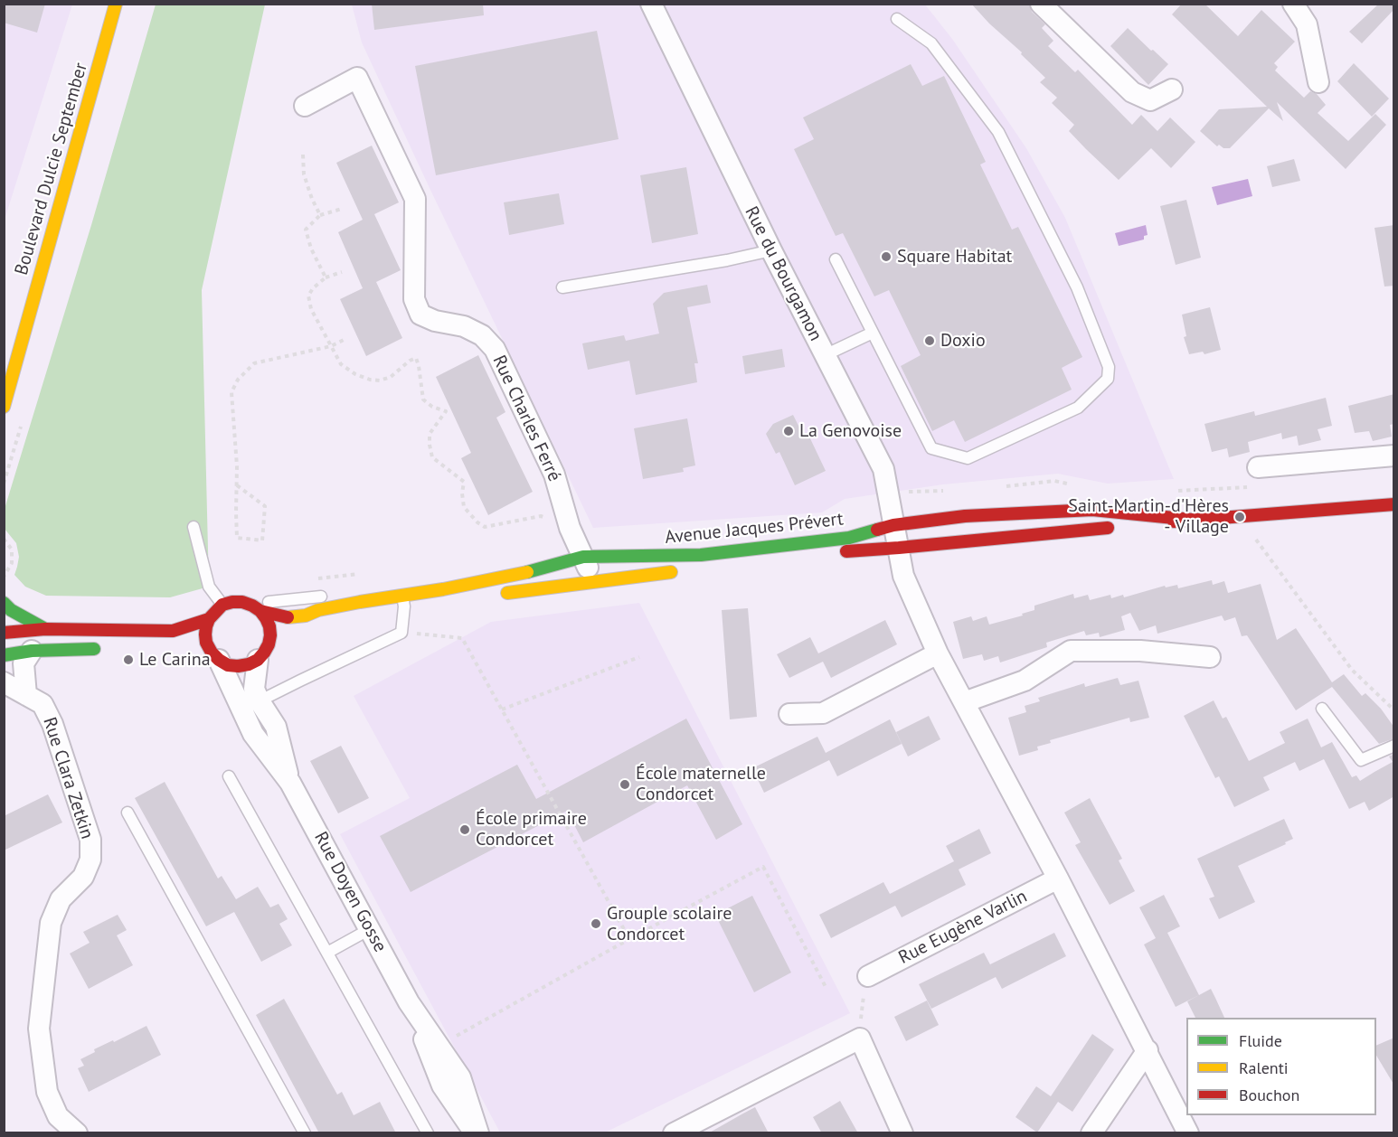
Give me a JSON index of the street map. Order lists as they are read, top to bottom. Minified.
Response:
{"streets":{"main road":["Boulevard Dulcie September","Avenue Jacques Prévert"],"street":["Rue du Bourgamon","Rue Charles Ferré","Rue Clara Zetkin","Rue Doyen Gosse","Rue Eugène Varlin"]},"crossings":[["Rue du Bourgamon","Avenue Jacques Prévert"],["Rue Charles Ferré","Avenue Jacques Prévert"],["Avenue Jacques Prévert","Rue Doyen Gosse"]],"places":["Square Habitat","Doxio","La Genovoise","Saint-Martin-d'Hères - Village","Le Carina","École maternelle Condorcet","École primaire Condorcet","Grouple scolaire Condorcet"],"legend":["Fluide","Ralenti","Bouchon"]}
